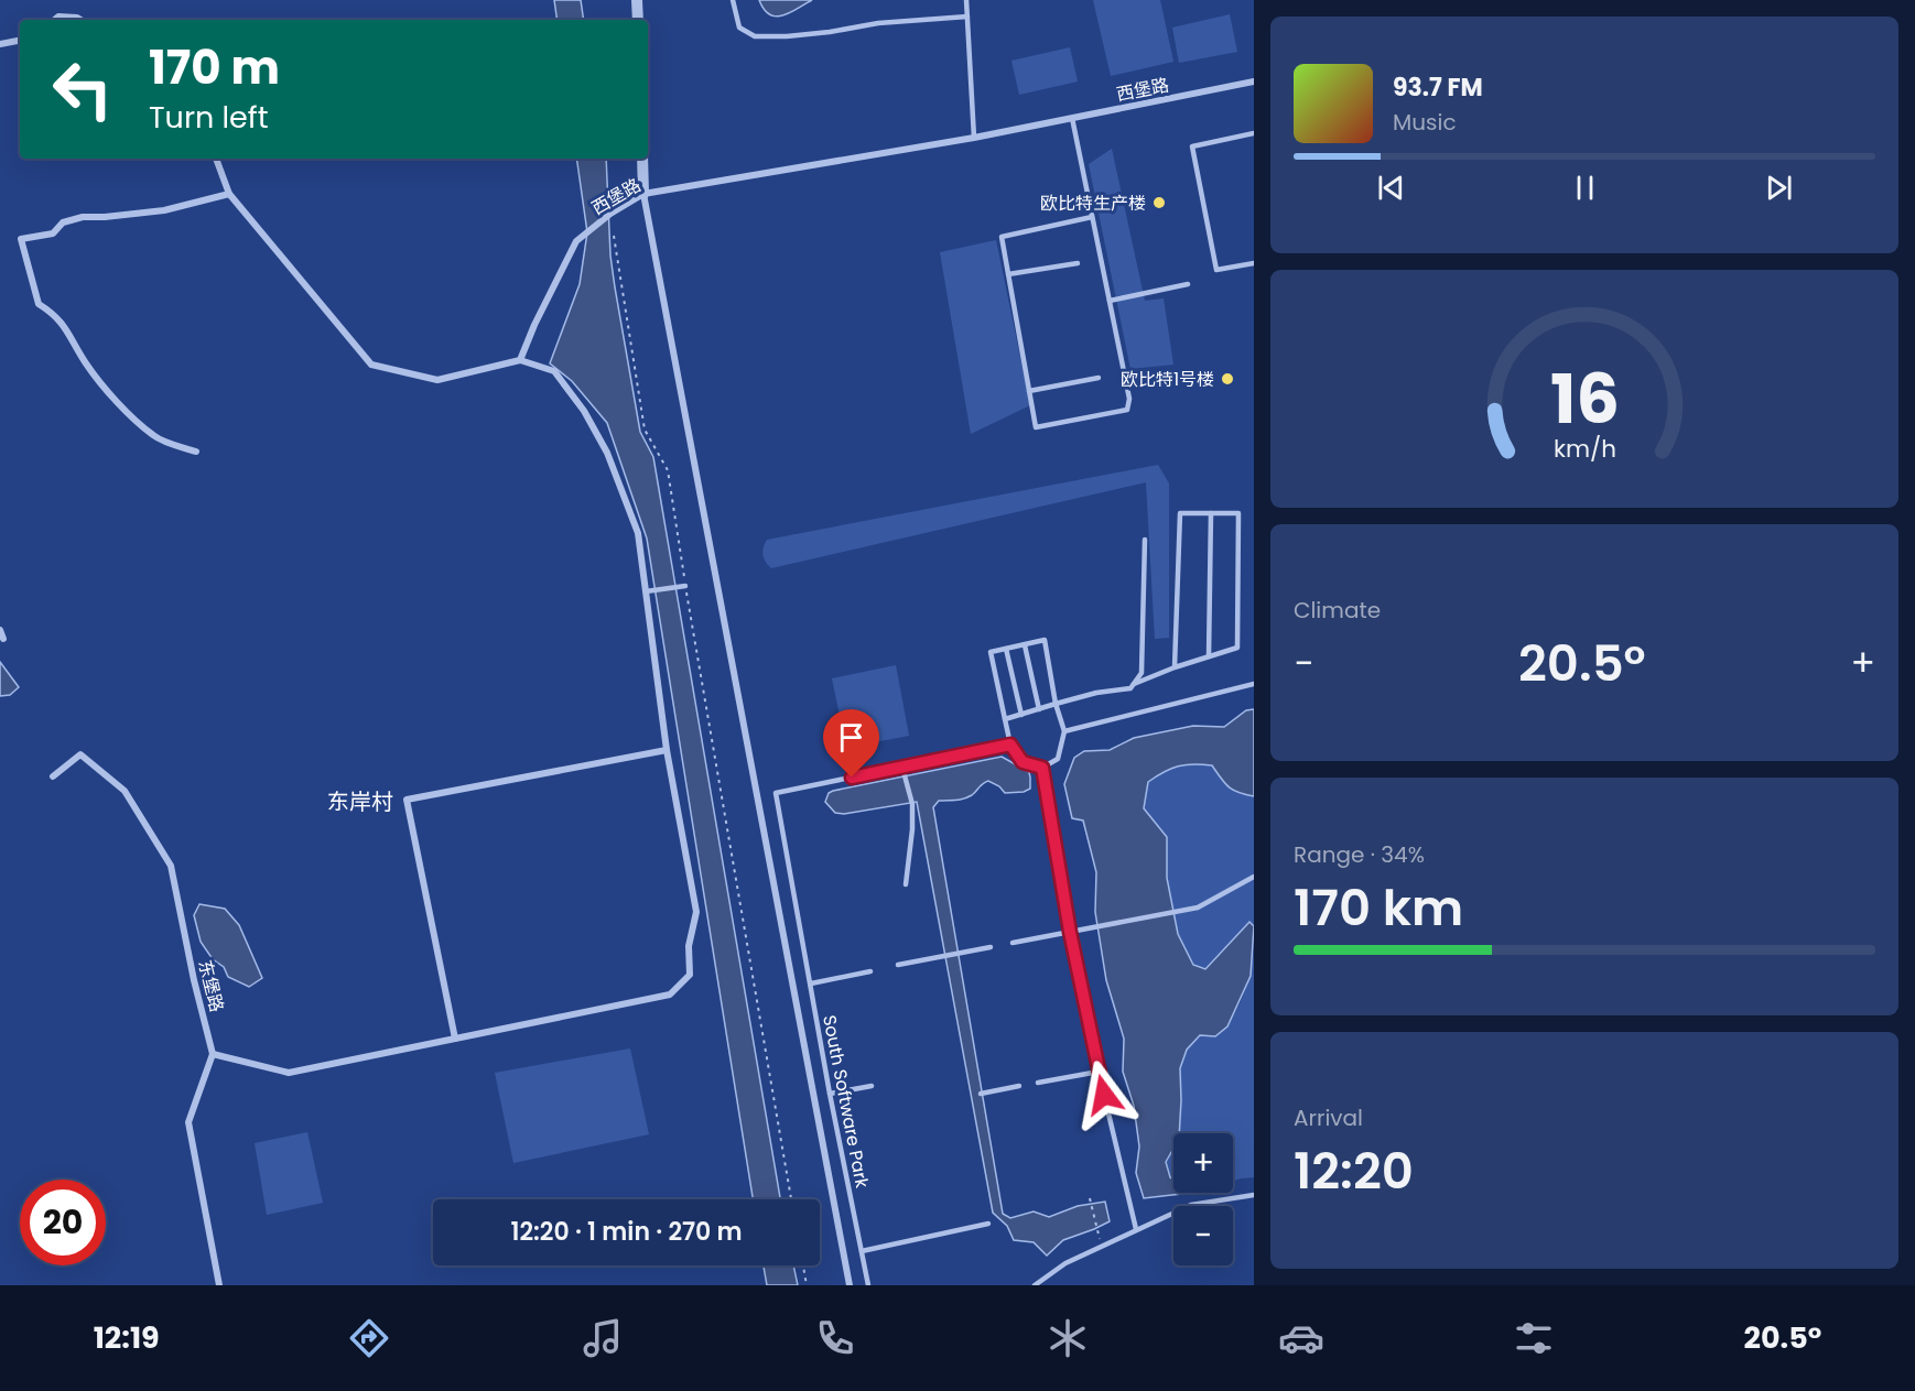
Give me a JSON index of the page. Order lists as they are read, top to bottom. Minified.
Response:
{"streets":{"street":["西堡路","东堡路"],"lane":["South Software Park"]},"districts":["东岸村"],"places":["欧比特生产楼","欧比特1号楼"],"page":{"turn":["170 m","Turn left"],"song":["93.7 FM","Music"],"tile":["Climate",["Range · 34%","170 km"],["Arrival","12:20"]],"heat":["−","20.5°","+"],"map_buttons":["+","−"],"limit":"20","trip":"12:20 · 1 min · 270 m","tabs":["12:19","20.5°"],"gauge":["16","km/h"]}}
